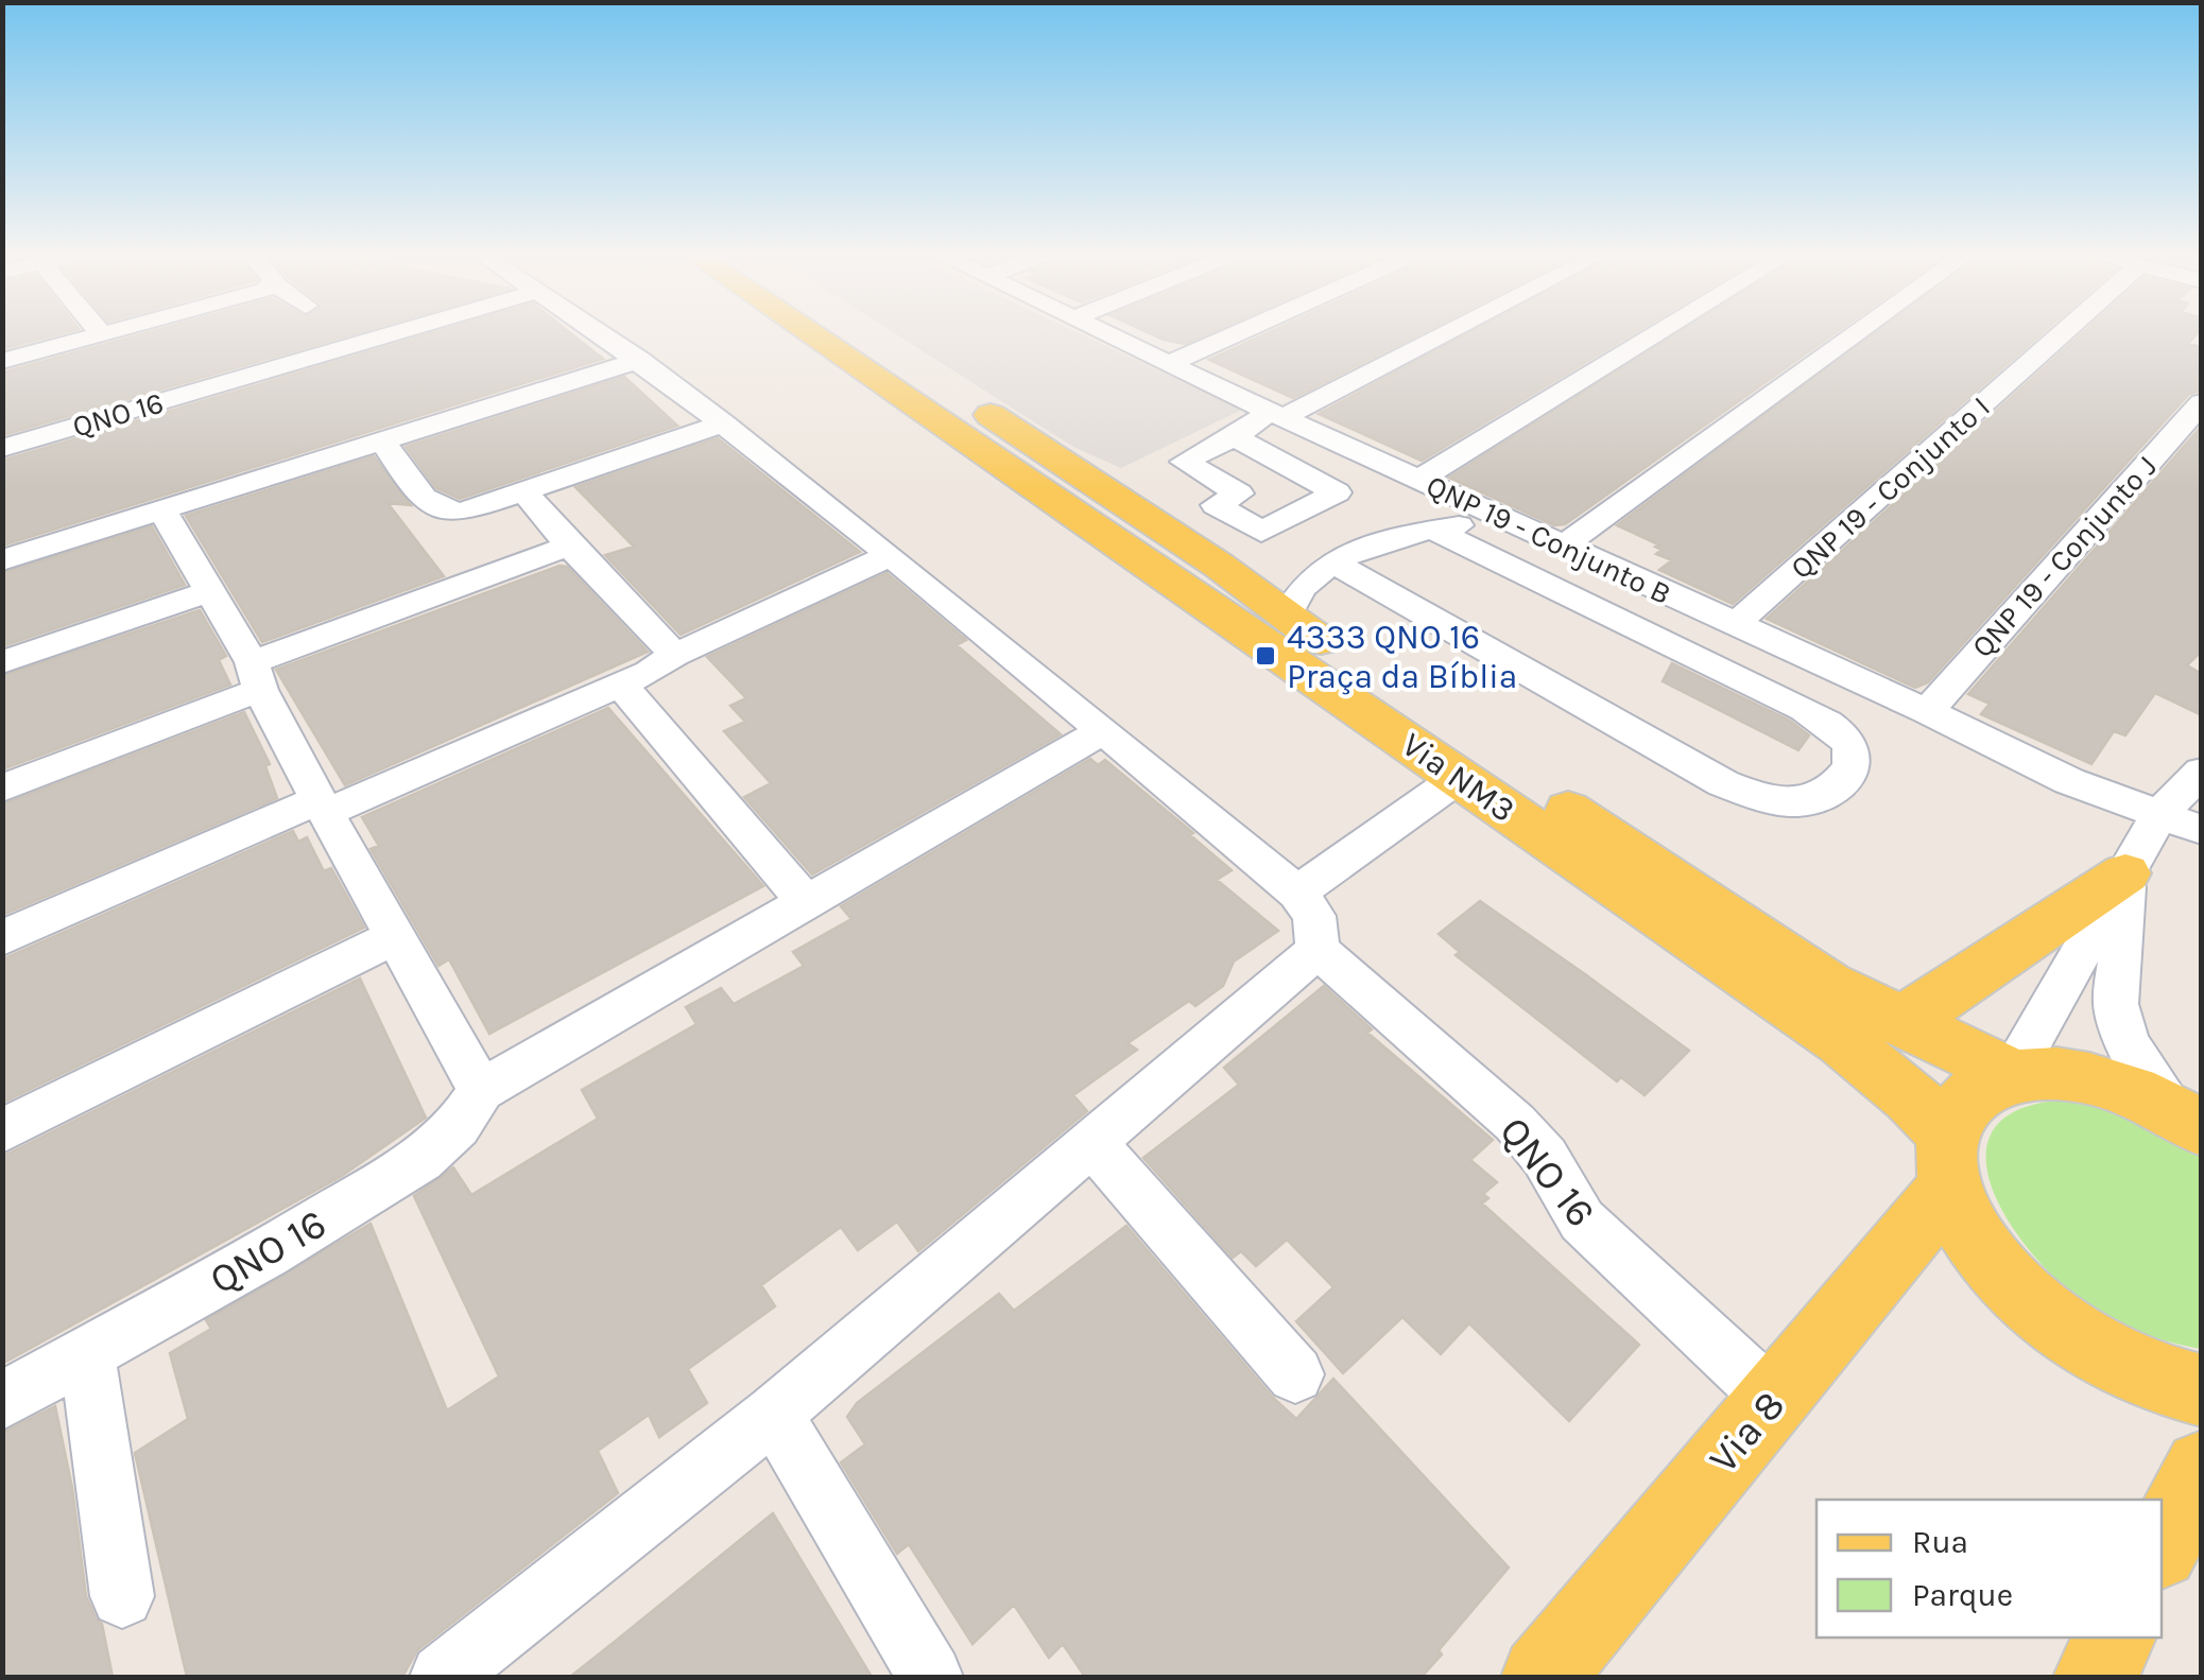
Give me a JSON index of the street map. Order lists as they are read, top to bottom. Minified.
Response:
{"streets":{"main road":["Via NM3","Via 8"],"street":["QNO 16","QNP 19 - Conjunto I","QNP 19 - Conjunto B","QNP 19 - Conjunto J"]},"crossings":[["QNO 16","Via 8"],["QNP 19 - Conjunto I","QNP 19 - Conjunto B"],["QNP 19 - Conjunto B","QNP 19 - Conjunto J"],["Via NM3","Via 8"]],"places":{"transit":["4333 QNO 16 Praça da Bíblia"]},"legend":["Rua","Parque"]}
